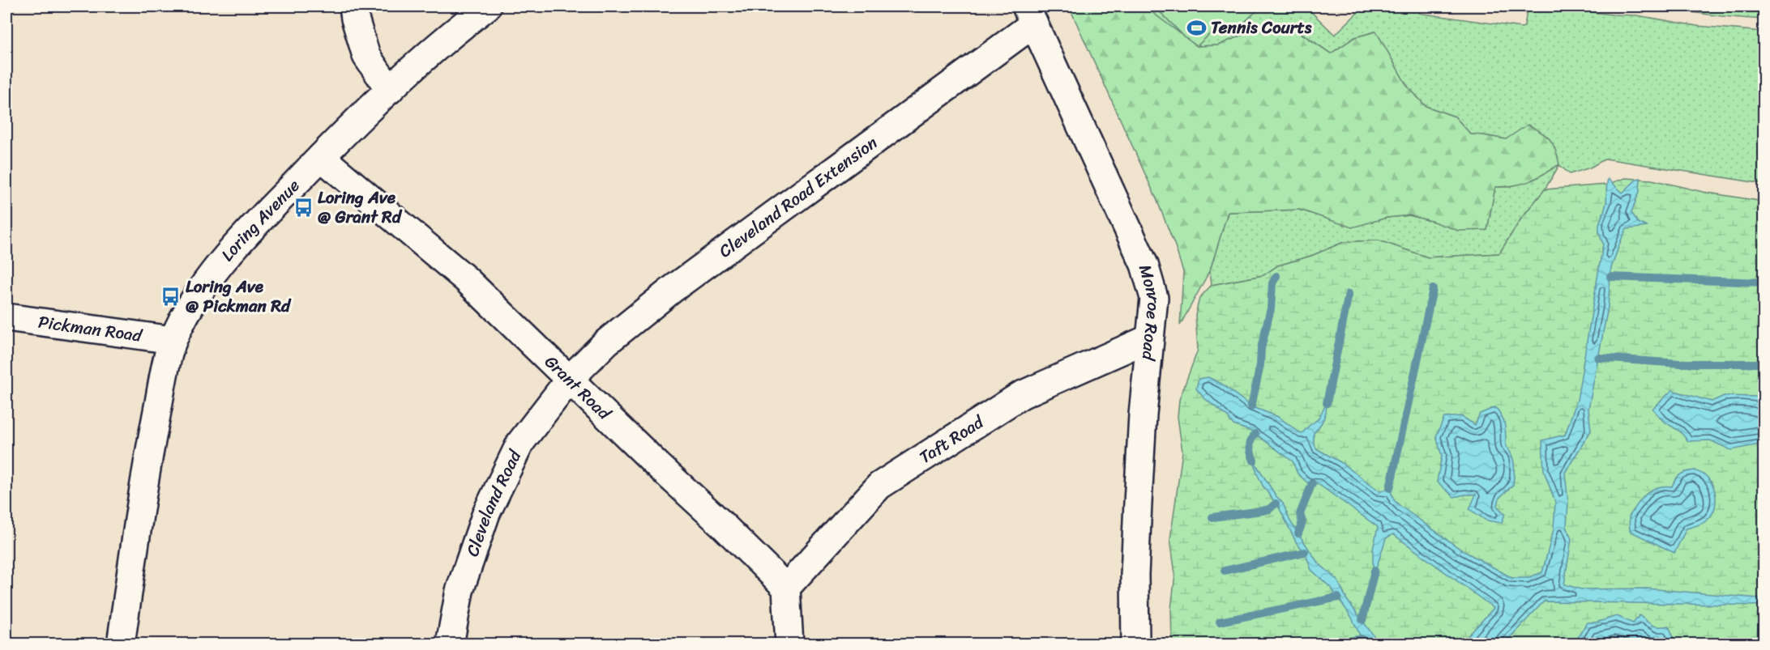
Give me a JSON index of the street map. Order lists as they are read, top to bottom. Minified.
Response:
{"streets":{"main road":["Cleveland Road Extension","Loring Avenue","Monroe Road","Pickman Road","Grant Road","Taft Road","Cleveland Road"]},"crossings":[["Cleveland Road Extension","Monroe Road"],["Cleveland Road Extension","Grant Road"],["Cleveland Road Extension","Cleveland Road"],["Loring Avenue","Pickman Road"],["Loring Avenue","Grant Road"],["Monroe Road","Taft Road"],["Grant Road","Taft Road"],["Grant Road","Cleveland Road"]],"places":{"sports":["Tennis Courts"],"bus stop":["Loring Ave @ Grant Rd","Loring Ave @ Pickman Rd"]}}
